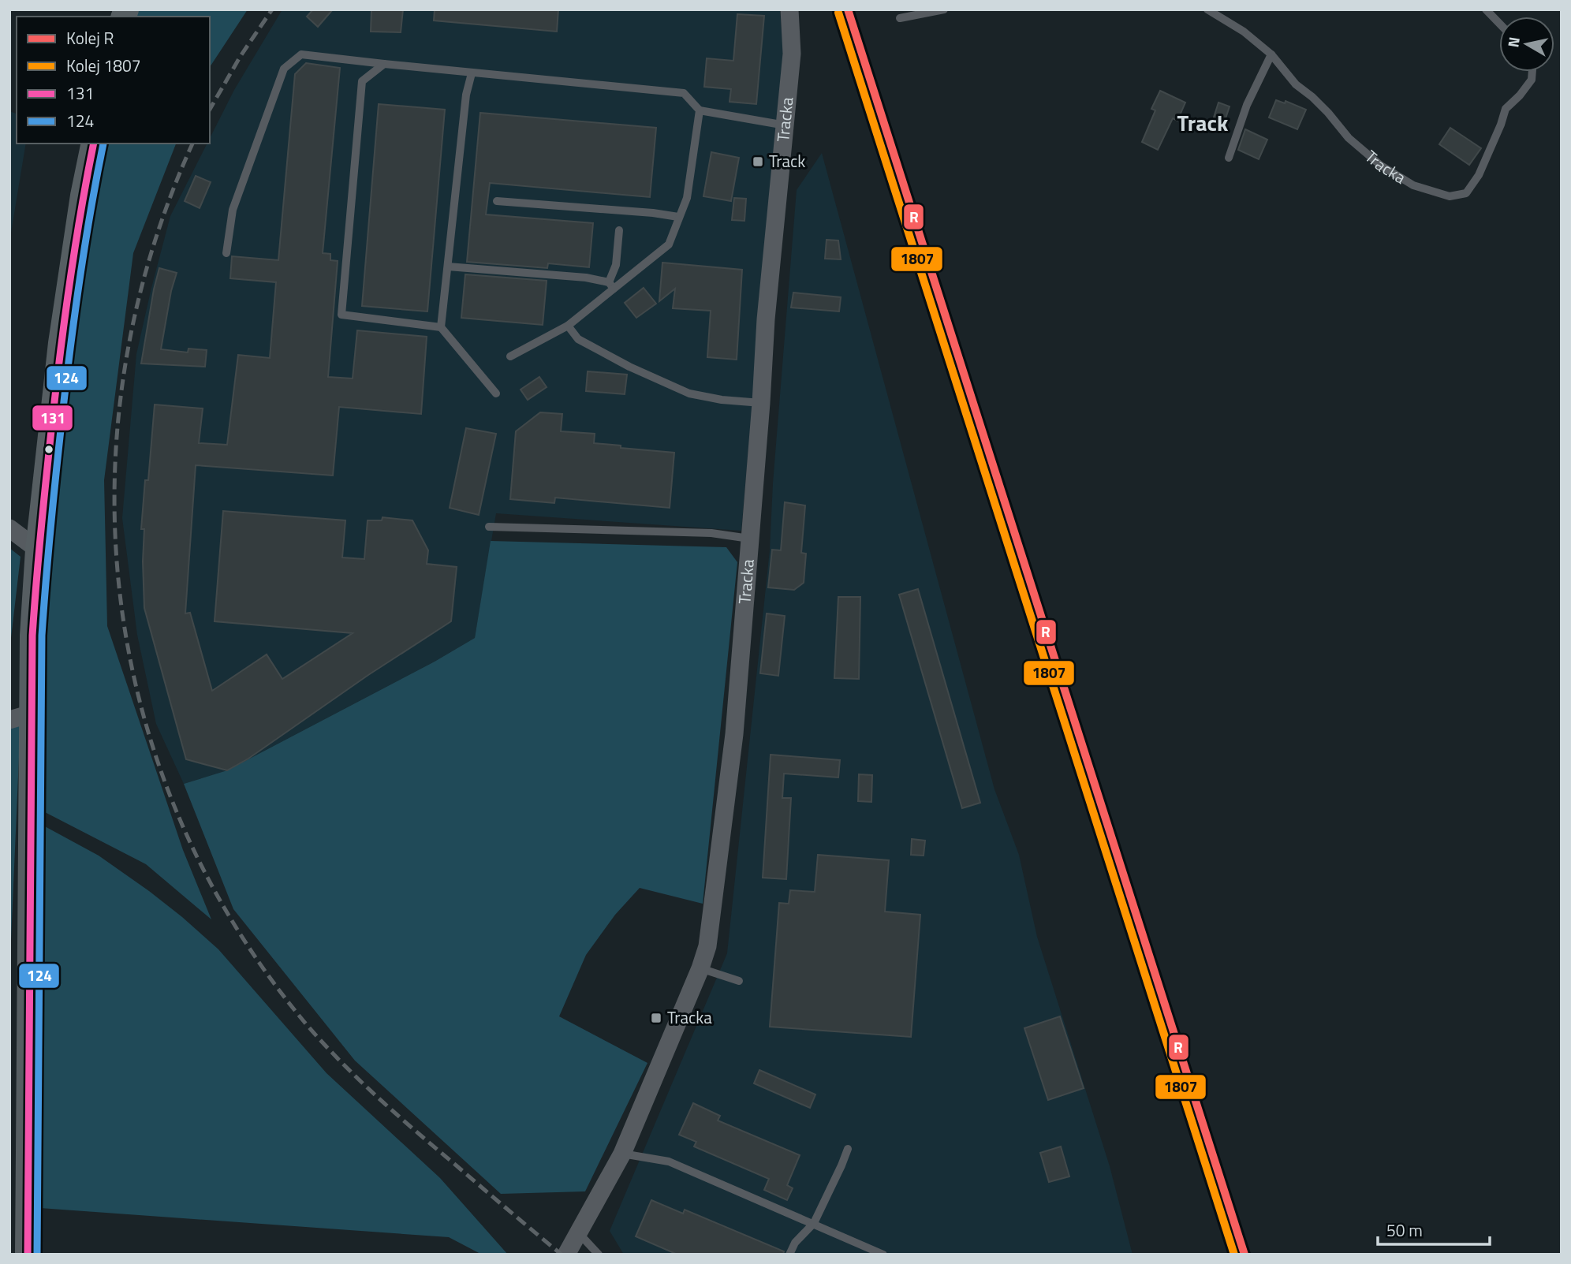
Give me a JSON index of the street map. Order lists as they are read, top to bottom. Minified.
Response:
{"streets":{"street":["Tracka"]},"districts":["Track"],"places":{"transit":["Track","Tracka"]},"lines":["rail line R","rail line 1807","transit line 131","transit line 124"],"legend":["Kolej R","Kolej 1807","131","124"],"scale_bar":"50 m","north":"left"}
